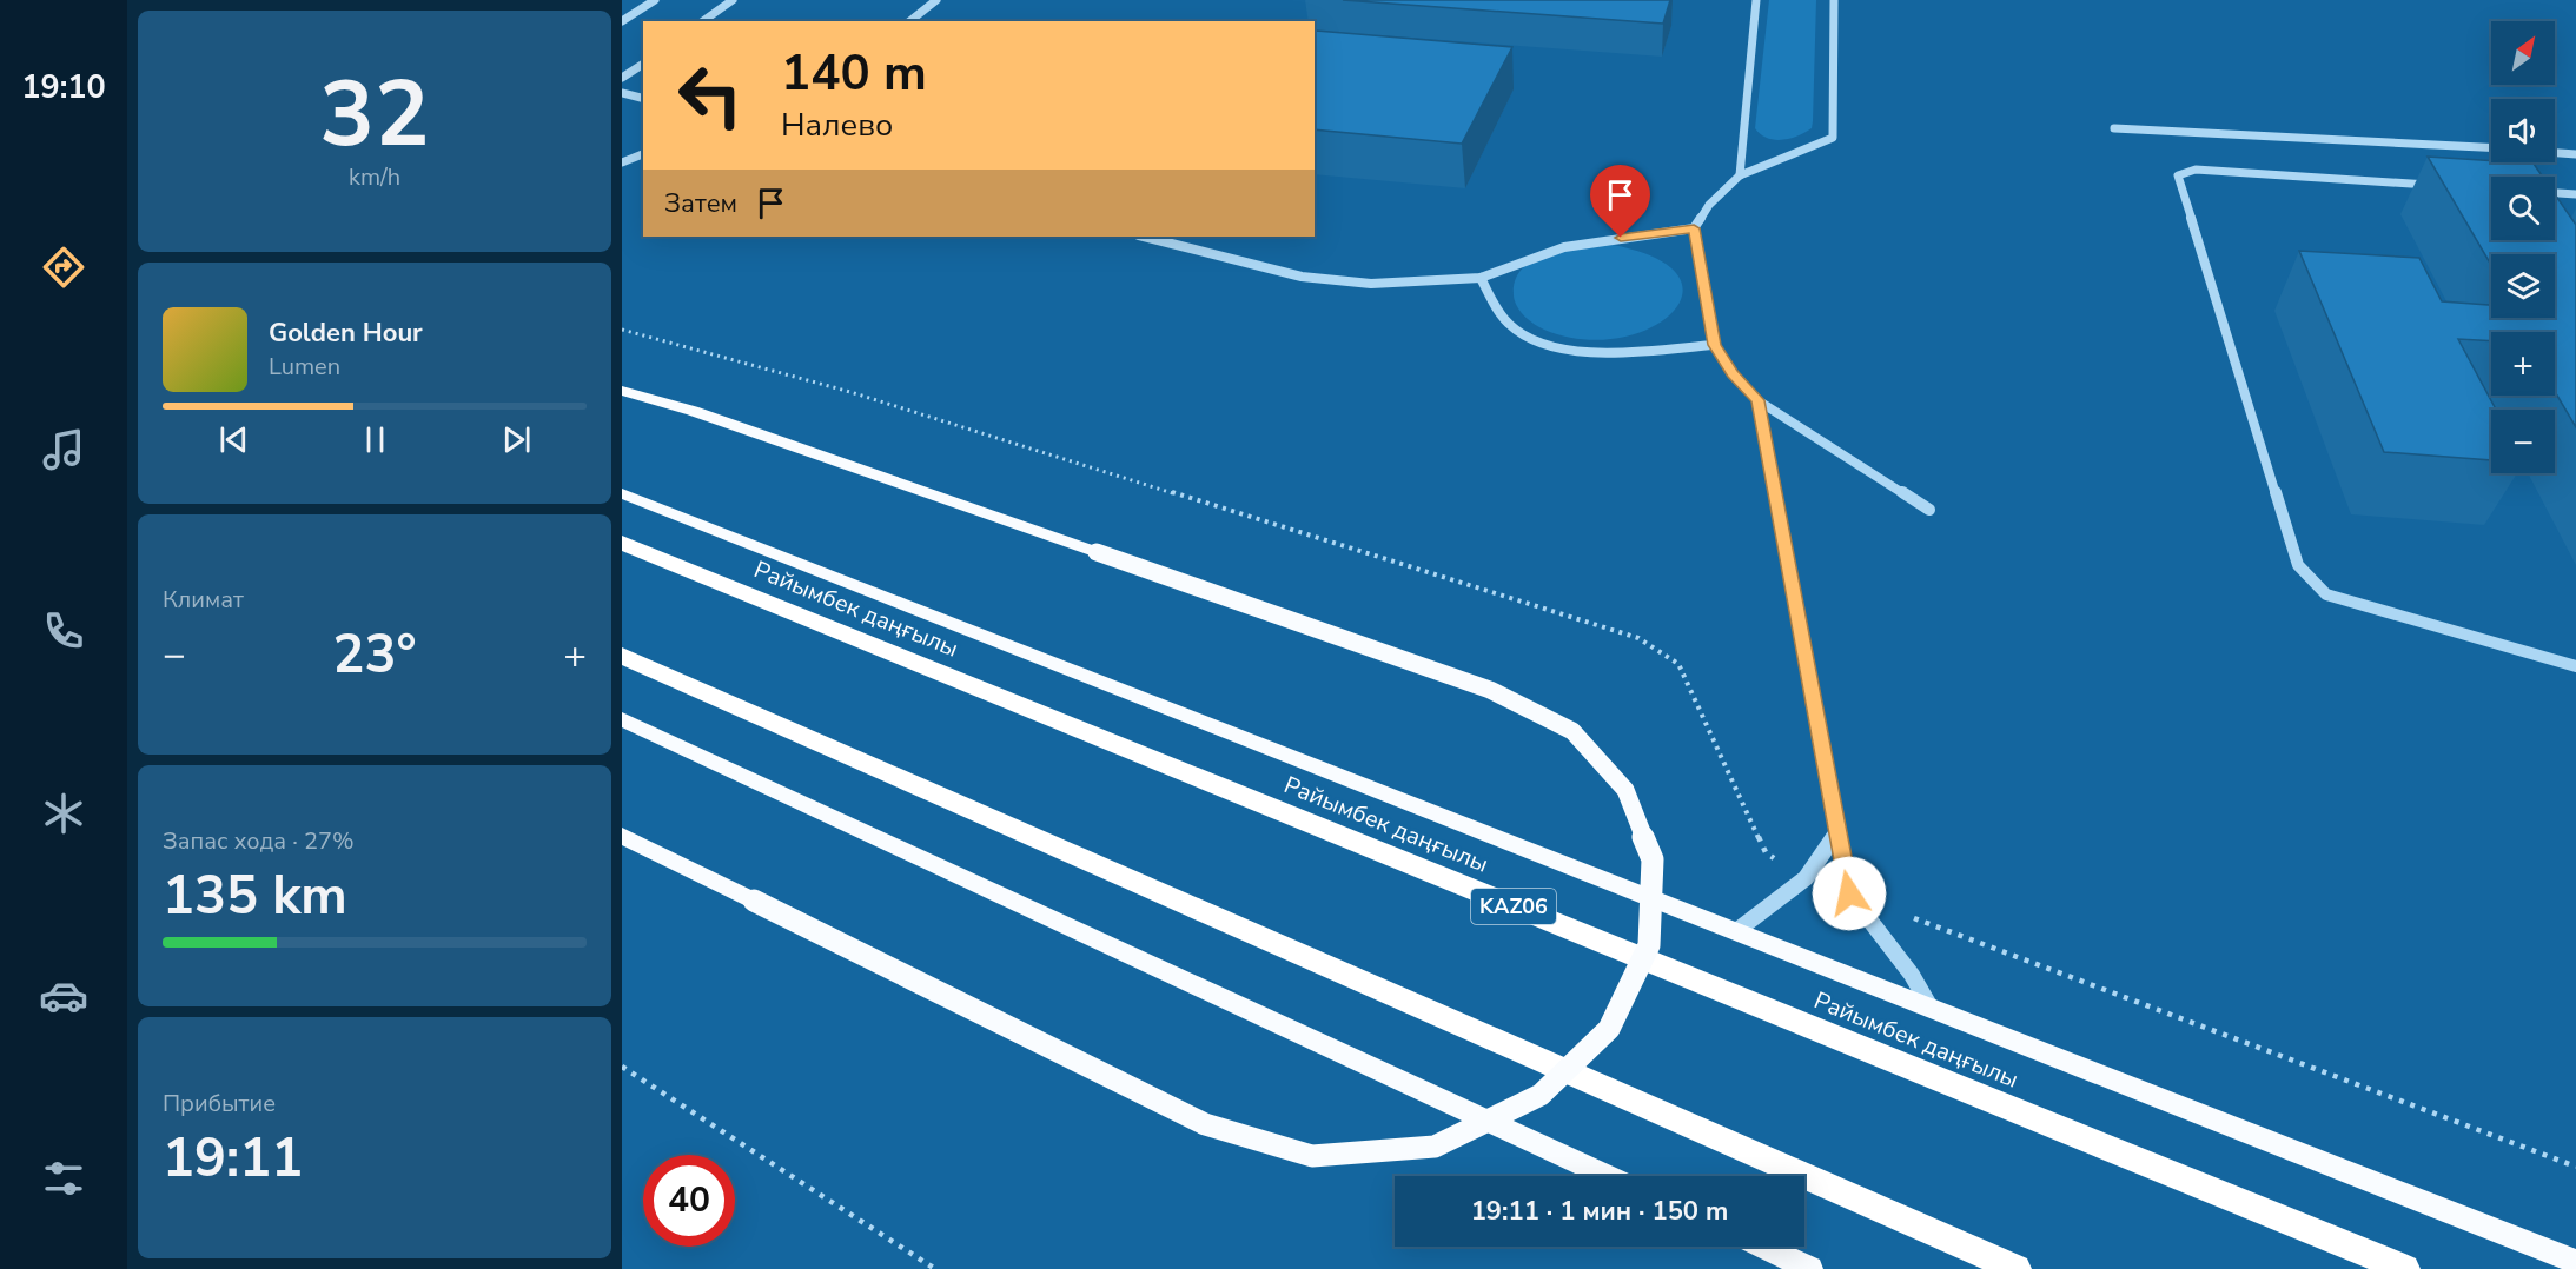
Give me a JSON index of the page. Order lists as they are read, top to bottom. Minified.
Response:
{"streets":{"highway":["Райымбек даңғылы","KАZ06"]},"north":"top right","page":{"tabs":"19:10","tile":[["32","km/h"],"Климат",["Запас хода · 27%","135 km"],["Прибытие","19:11"]],"map_buttons":["+","−"],"turn":["140 m","Налево"],"then":"Затем","song":["Golden Hour","Lumen"],"heat":["−","23°","+"],"limit":"40","trip":"19:11 · 1 мин · 150 m"}}
